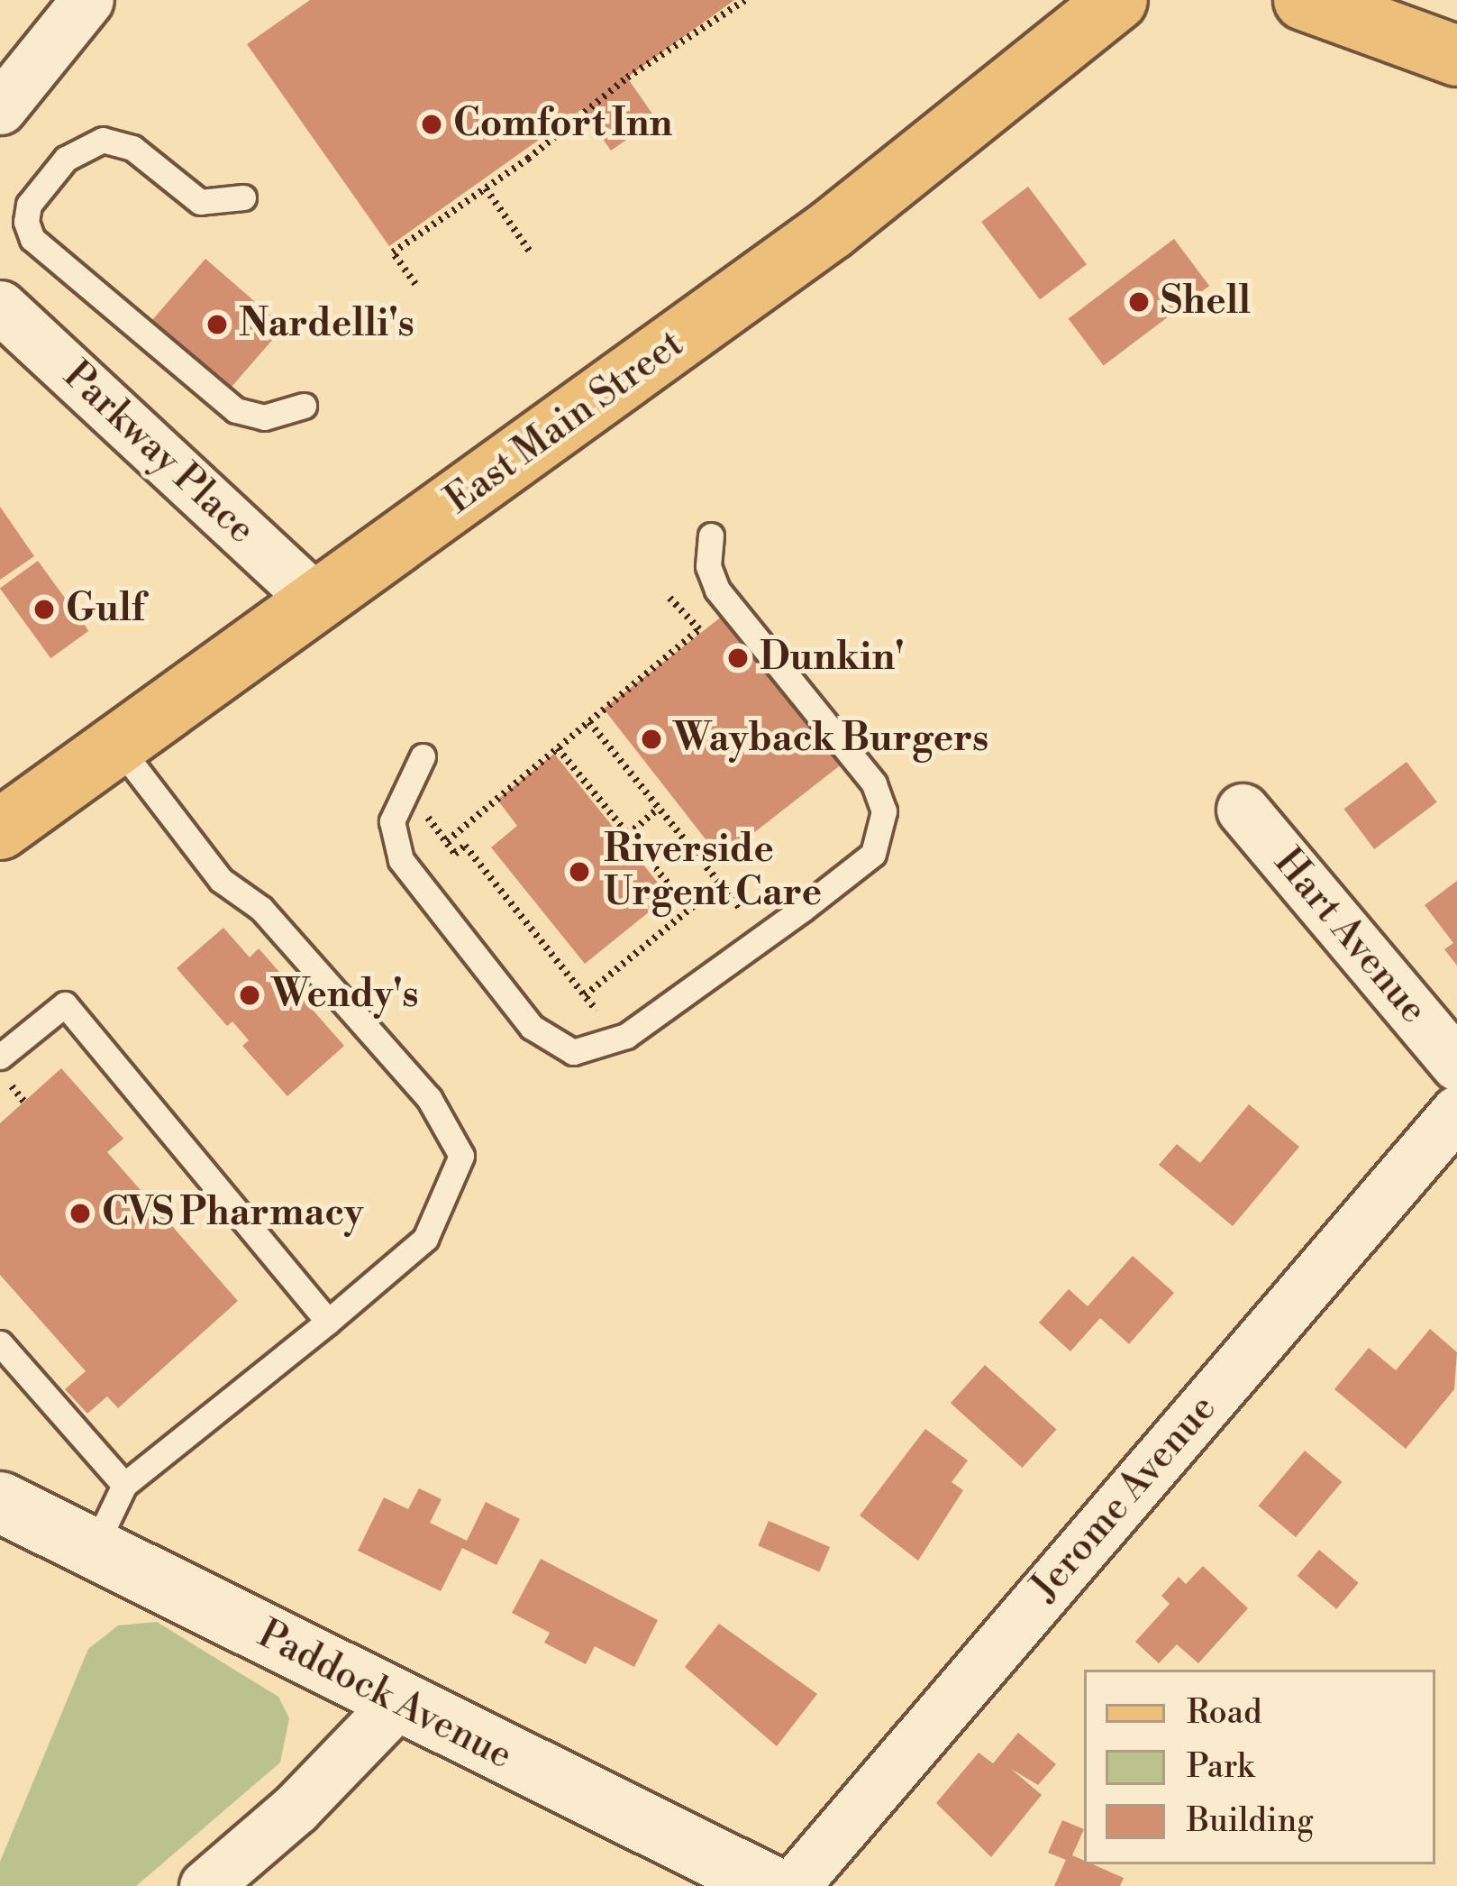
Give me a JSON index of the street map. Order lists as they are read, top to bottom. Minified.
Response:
{"streets":{"main road":["East Main Street","Paddock Avenue"],"street":["Parkway Place","Hart Avenue","Jerome Avenue"]},"crossings":[["East Main Street","Parkway Place"]],"places":["Comfort Inn","Shell","Nardelli's","Gulf","Dunkin'","Wayback Burgers","Riverside Urgent Care","Wendy's","CVS Pharmacy"],"legend":["Road","Park","Building"]}
